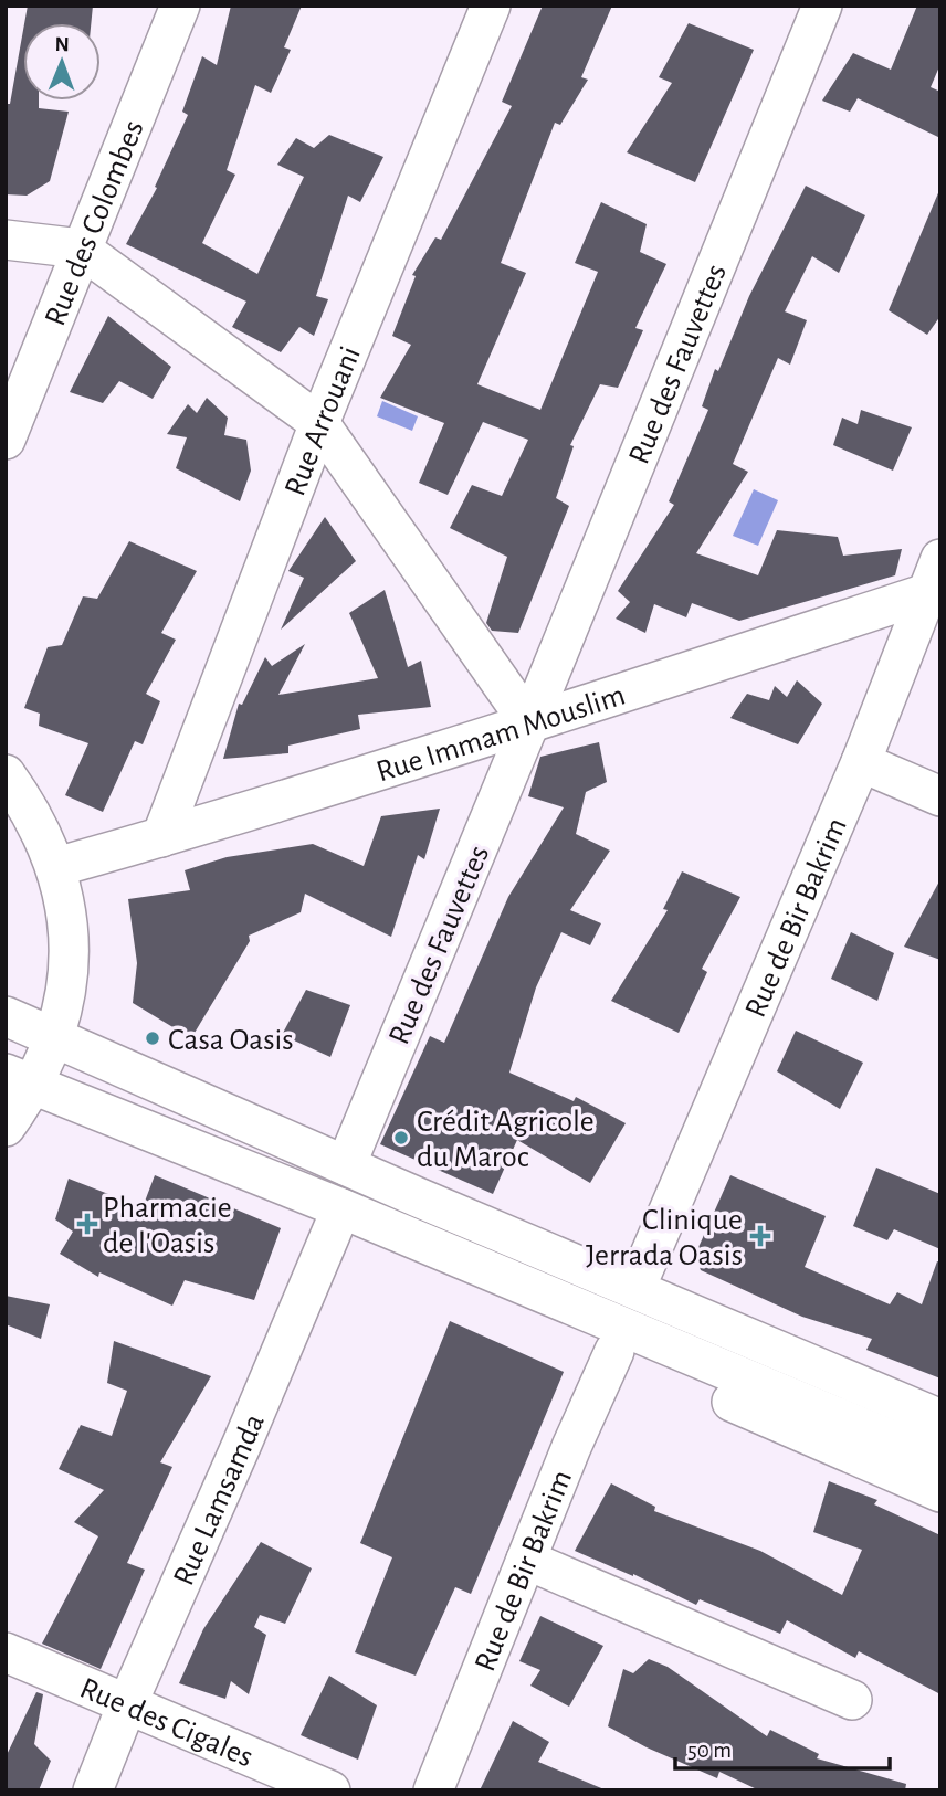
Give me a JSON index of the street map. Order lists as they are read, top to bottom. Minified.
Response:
{"streets":{"street":["Rue des Colombes","Rue des Fauvettes","Rue Arrouani","Rue Immam Mouslim","Rue de Bir Bakrim","Rue Lamsamda","Rue des Cigales"]},"crossings":[["Rue des Fauvettes","Rue Immam Mouslim"],["Rue Arrouani","Rue Immam Mouslim"],["Rue Immam Mouslim","Rue de Bir Bakrim"],["Rue Lamsamda","Rue des Cigales"]],"places":{"other":["Casa Oasis","Crédit Agricole du Maroc"],"health":["Pharmacie de l'Oasis","Clinique Jerrada Oasis"]},"scale_bar":"50 m","north":"top"}
